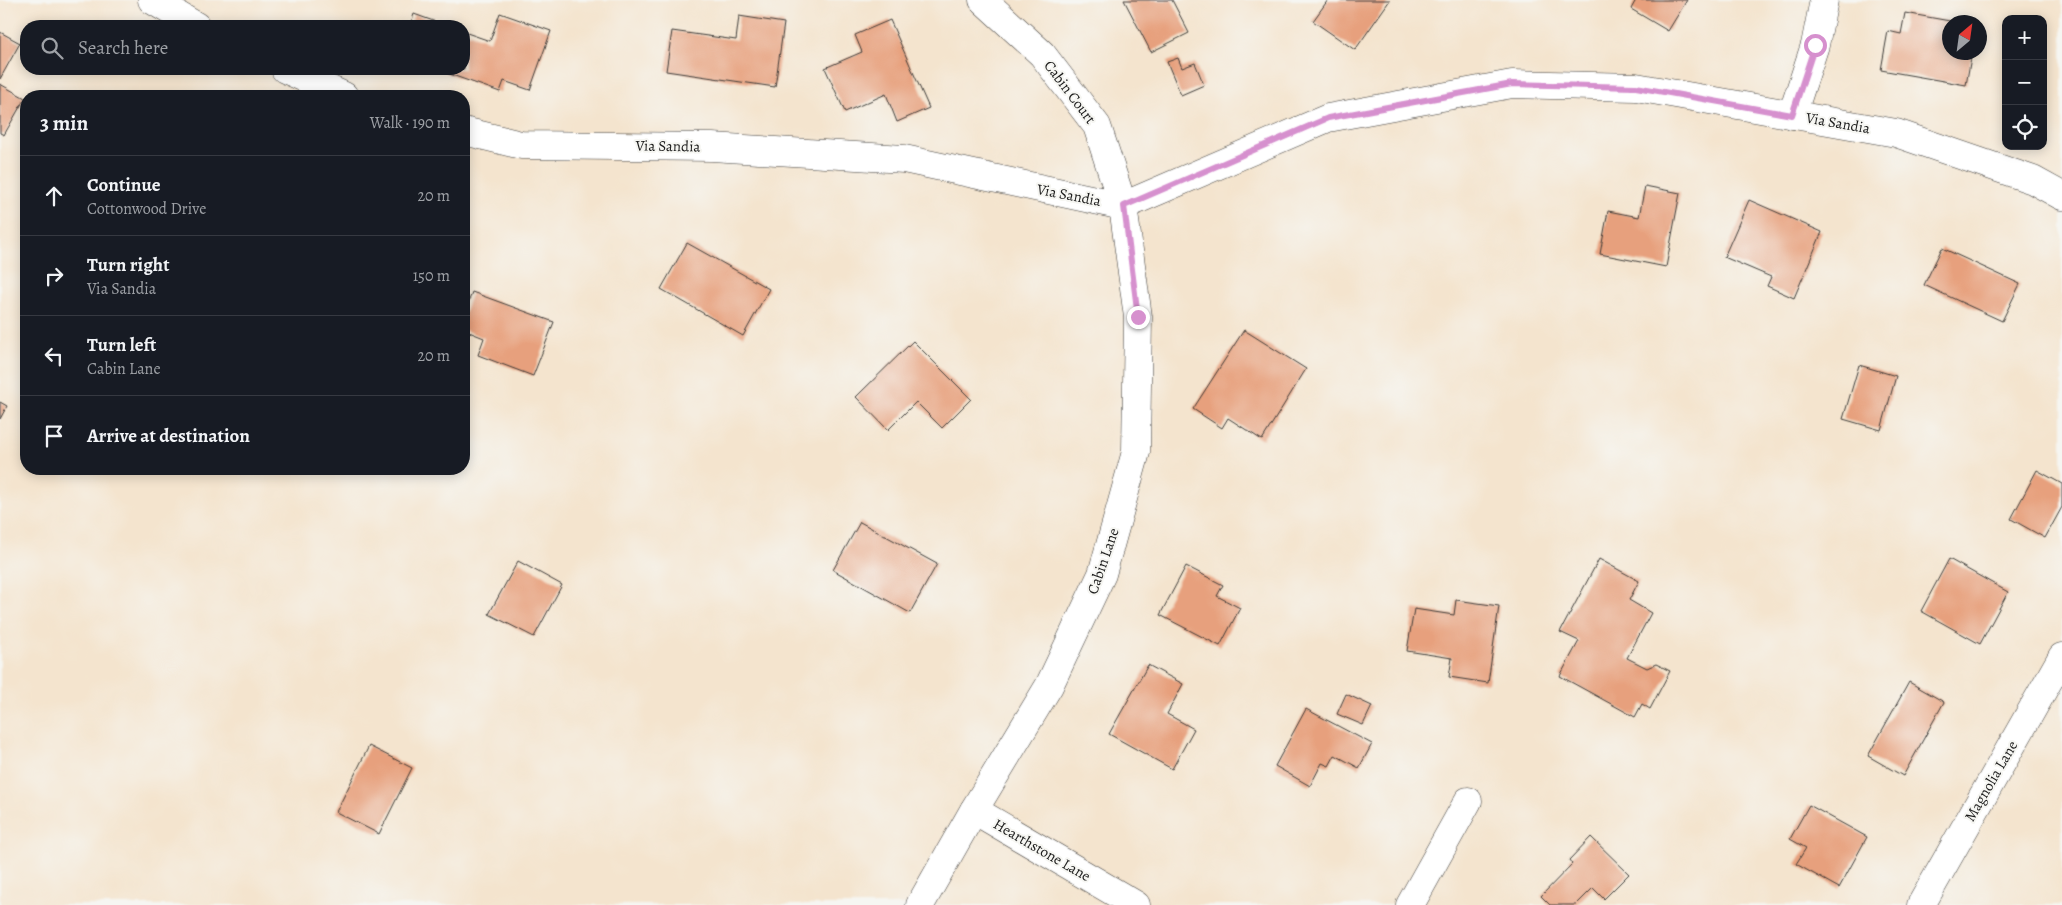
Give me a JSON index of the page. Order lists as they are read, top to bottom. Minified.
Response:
{"streets":{"street":["Cabin Court","Via Sandia","Cabin Lane","Magnolia Lane","Hearthstone Lane"]},"crossings":[["Cabin Court","Via Sandia"],["Cabin Court","Cabin Lane"],["Via Sandia","Cabin Lane"],["Cabin Lane","Hearthstone Lane"]],"north":"top right","page":{"map_buttons":["+","−"],"search":"Search here","heading":["3 min","Walk · 190 m"],"list":[["Continue","Cottonwood Drive","20 m"],["Turn right","Via Sandia","150 m"],["Turn left","Cabin Lane","20 m"],"Arrive at destination"]}}
